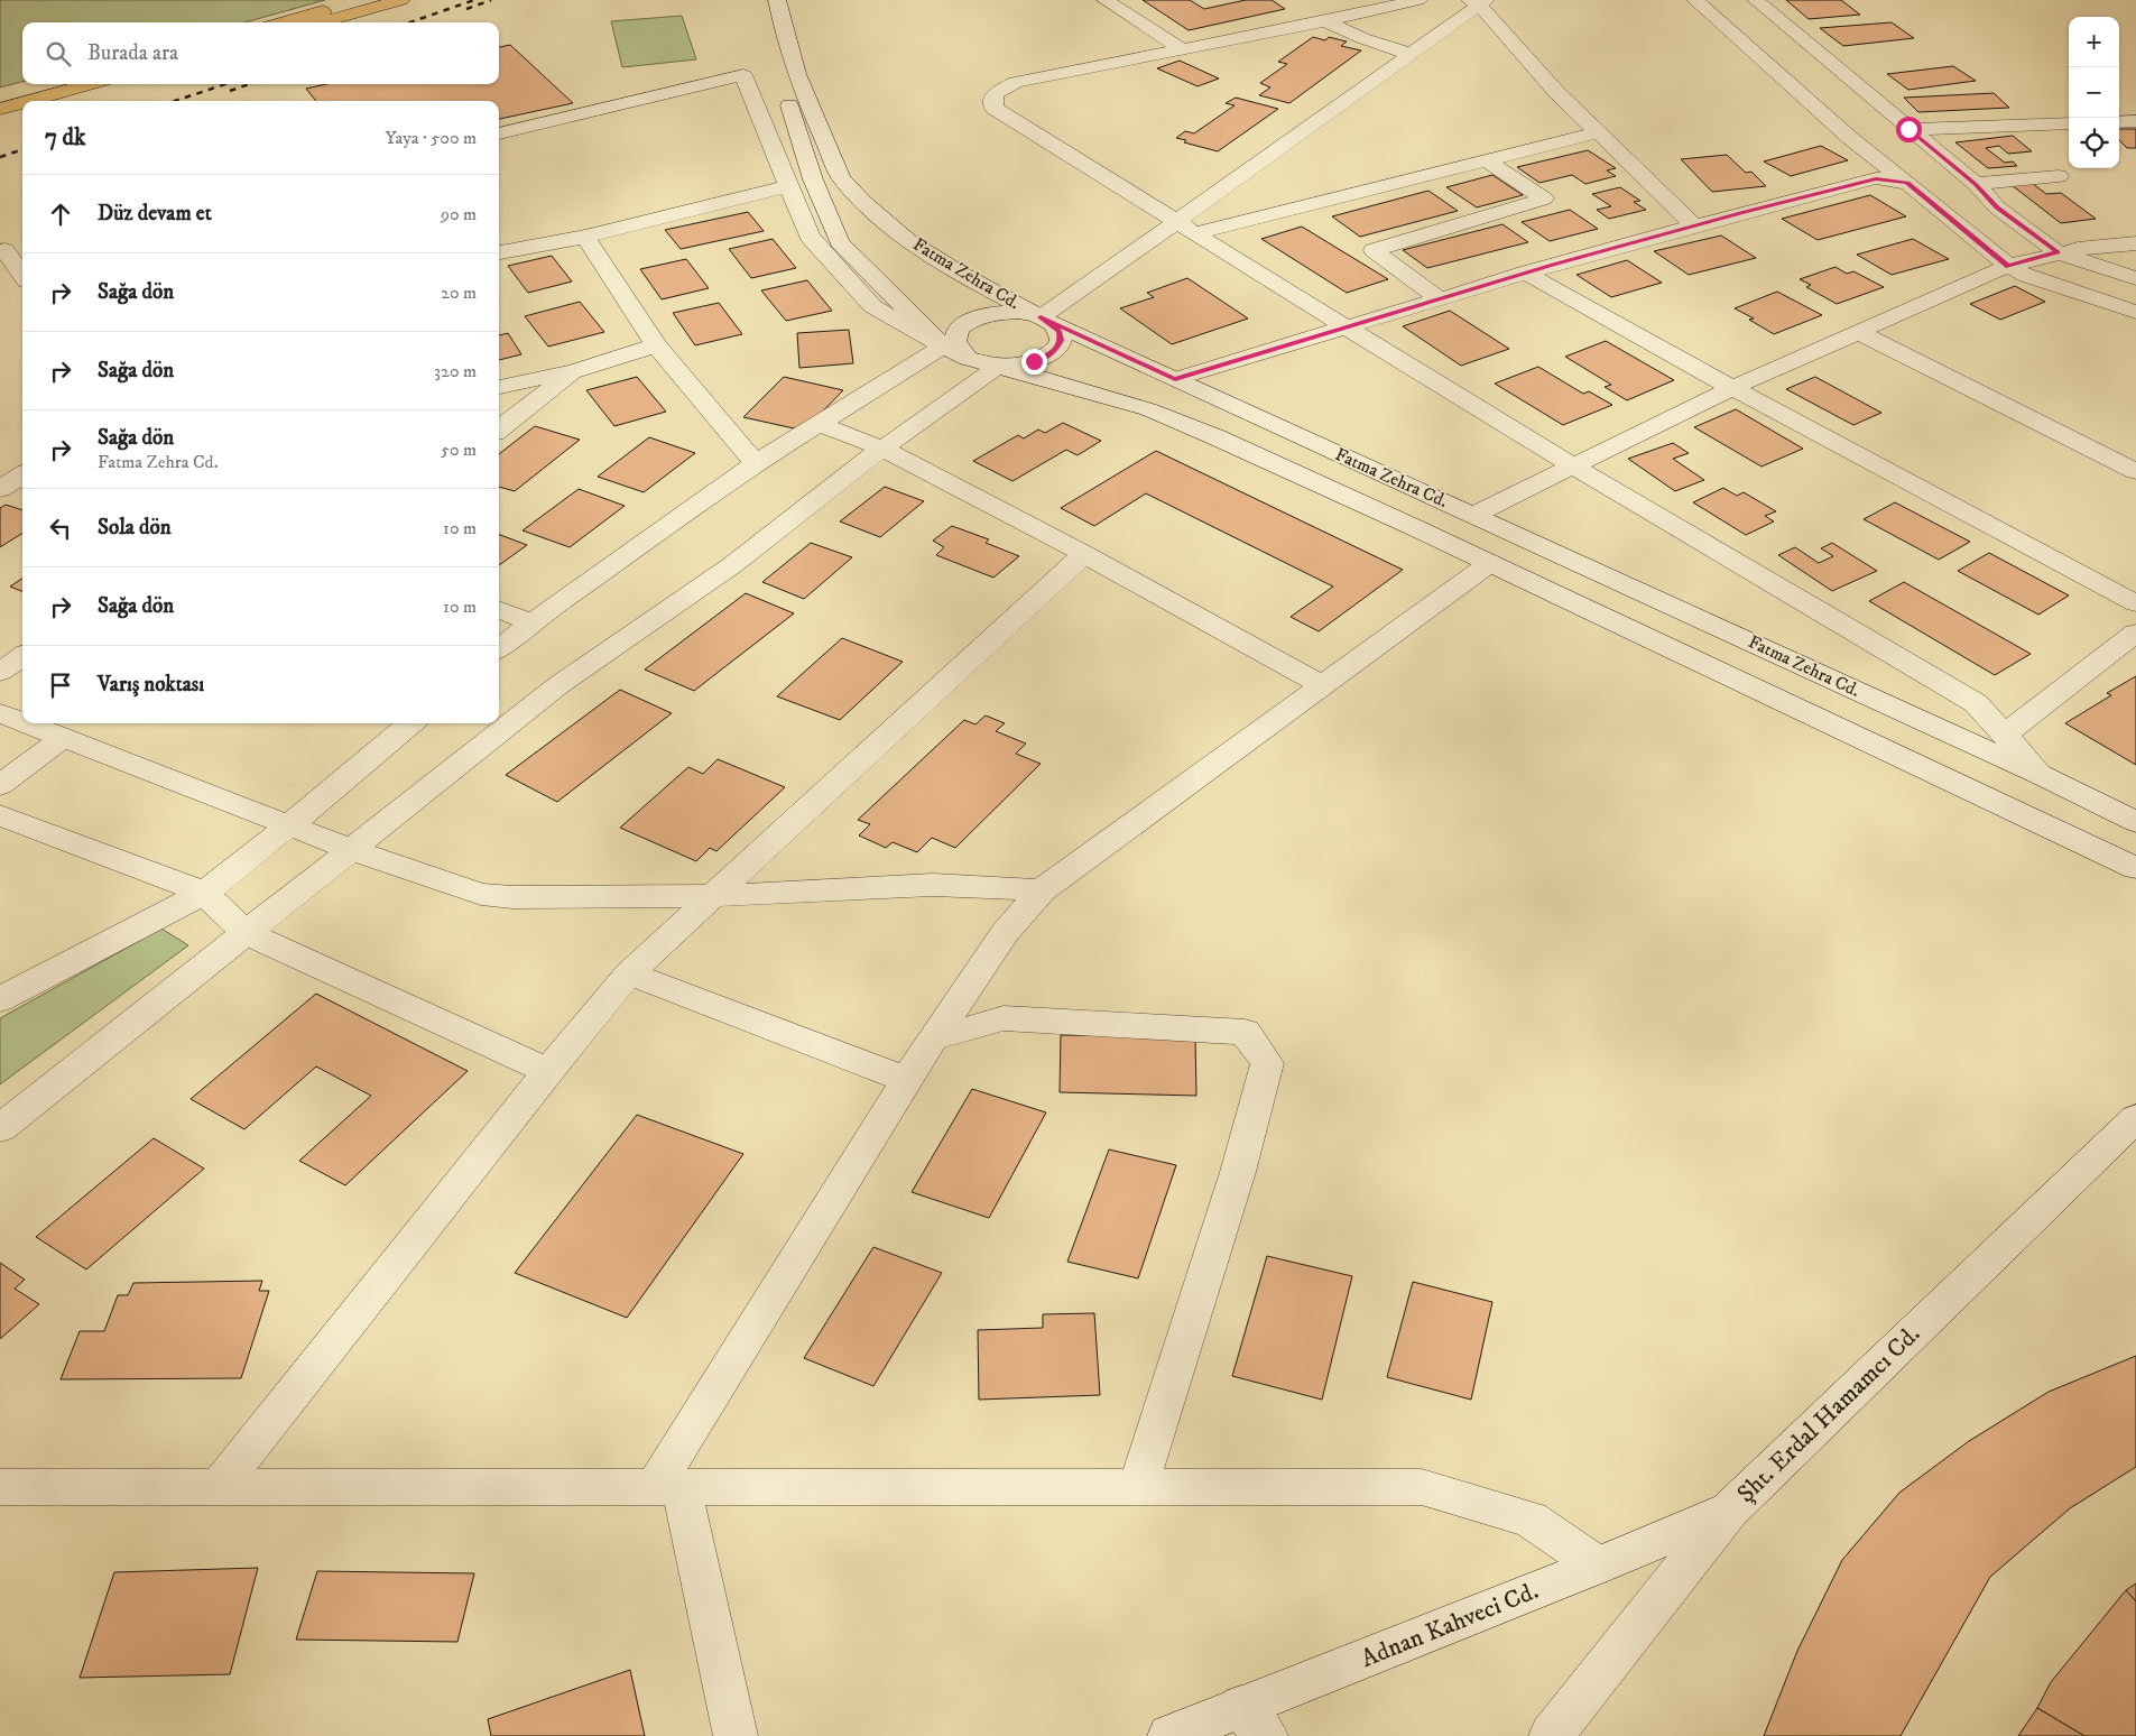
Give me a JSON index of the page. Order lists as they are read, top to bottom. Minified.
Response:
{"streets":{"street":["Fatma Zehra Cd.","Şht. Erdal Hamamcı Cd.","Adnan Kahveci Cd."]},"crossings":[["Şht. Erdal Hamamcı Cd.","Adnan Kahveci Cd."]],"page":{"map_buttons":["+","−"],"search":"Burada ara","heading":["7 dk","Yaya · 500 m"],"list":[["Düz devam et","90 m"],["Sağa dön","20 m"],["Sağa dön","320 m"],["Sağa dön","Fatma Zehra Cd.","50 m"],["Sola dön","10 m"],["Sağa dön","10 m"],"Varış noktası"]}}
